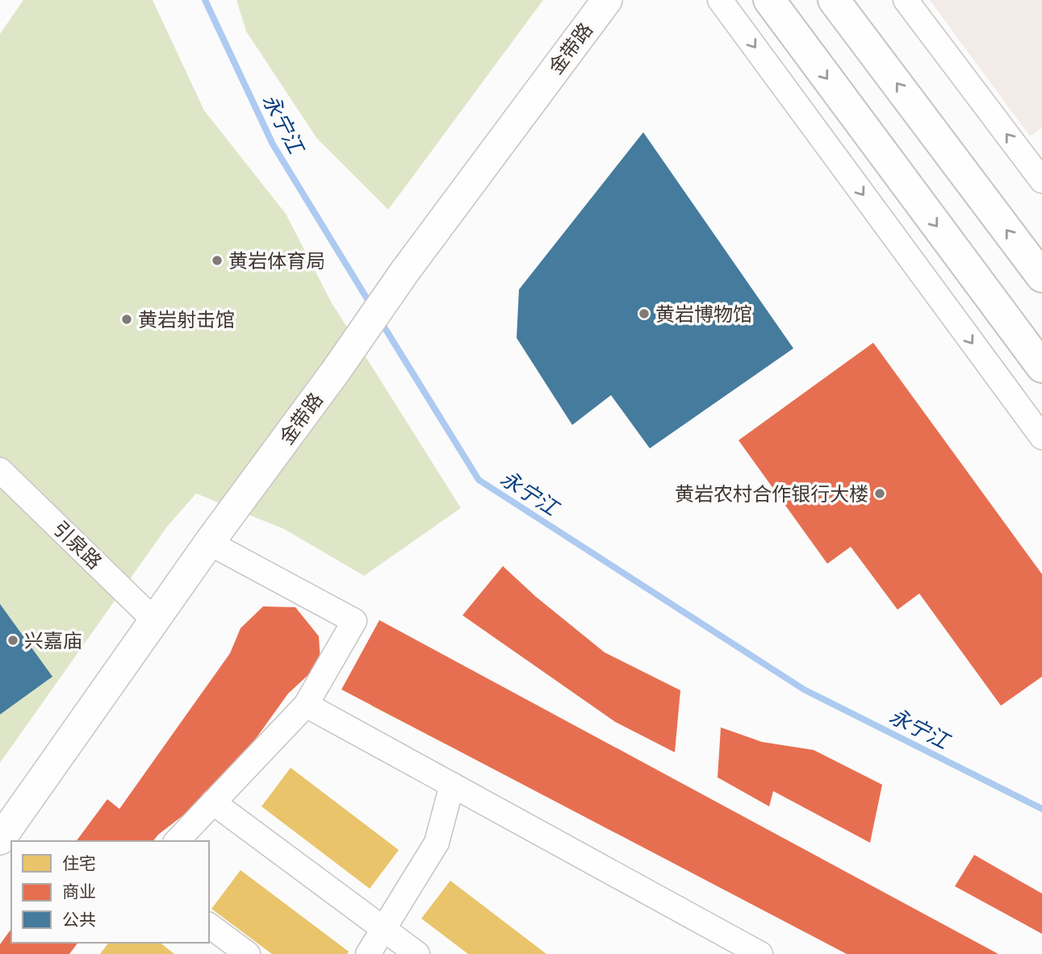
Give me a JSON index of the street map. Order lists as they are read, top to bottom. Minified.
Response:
{"streets":{"main road":["金带路"],"street":["引泉路"]},"crossings":[["金带路","引泉路"]],"water":["永宁江"],"places":["黄岩体育局","黄岩博物馆","黄岩射击馆","黄岩农村合作银行大楼","兴嘉庙"],"legend":["住宅","商业","公共"]}
